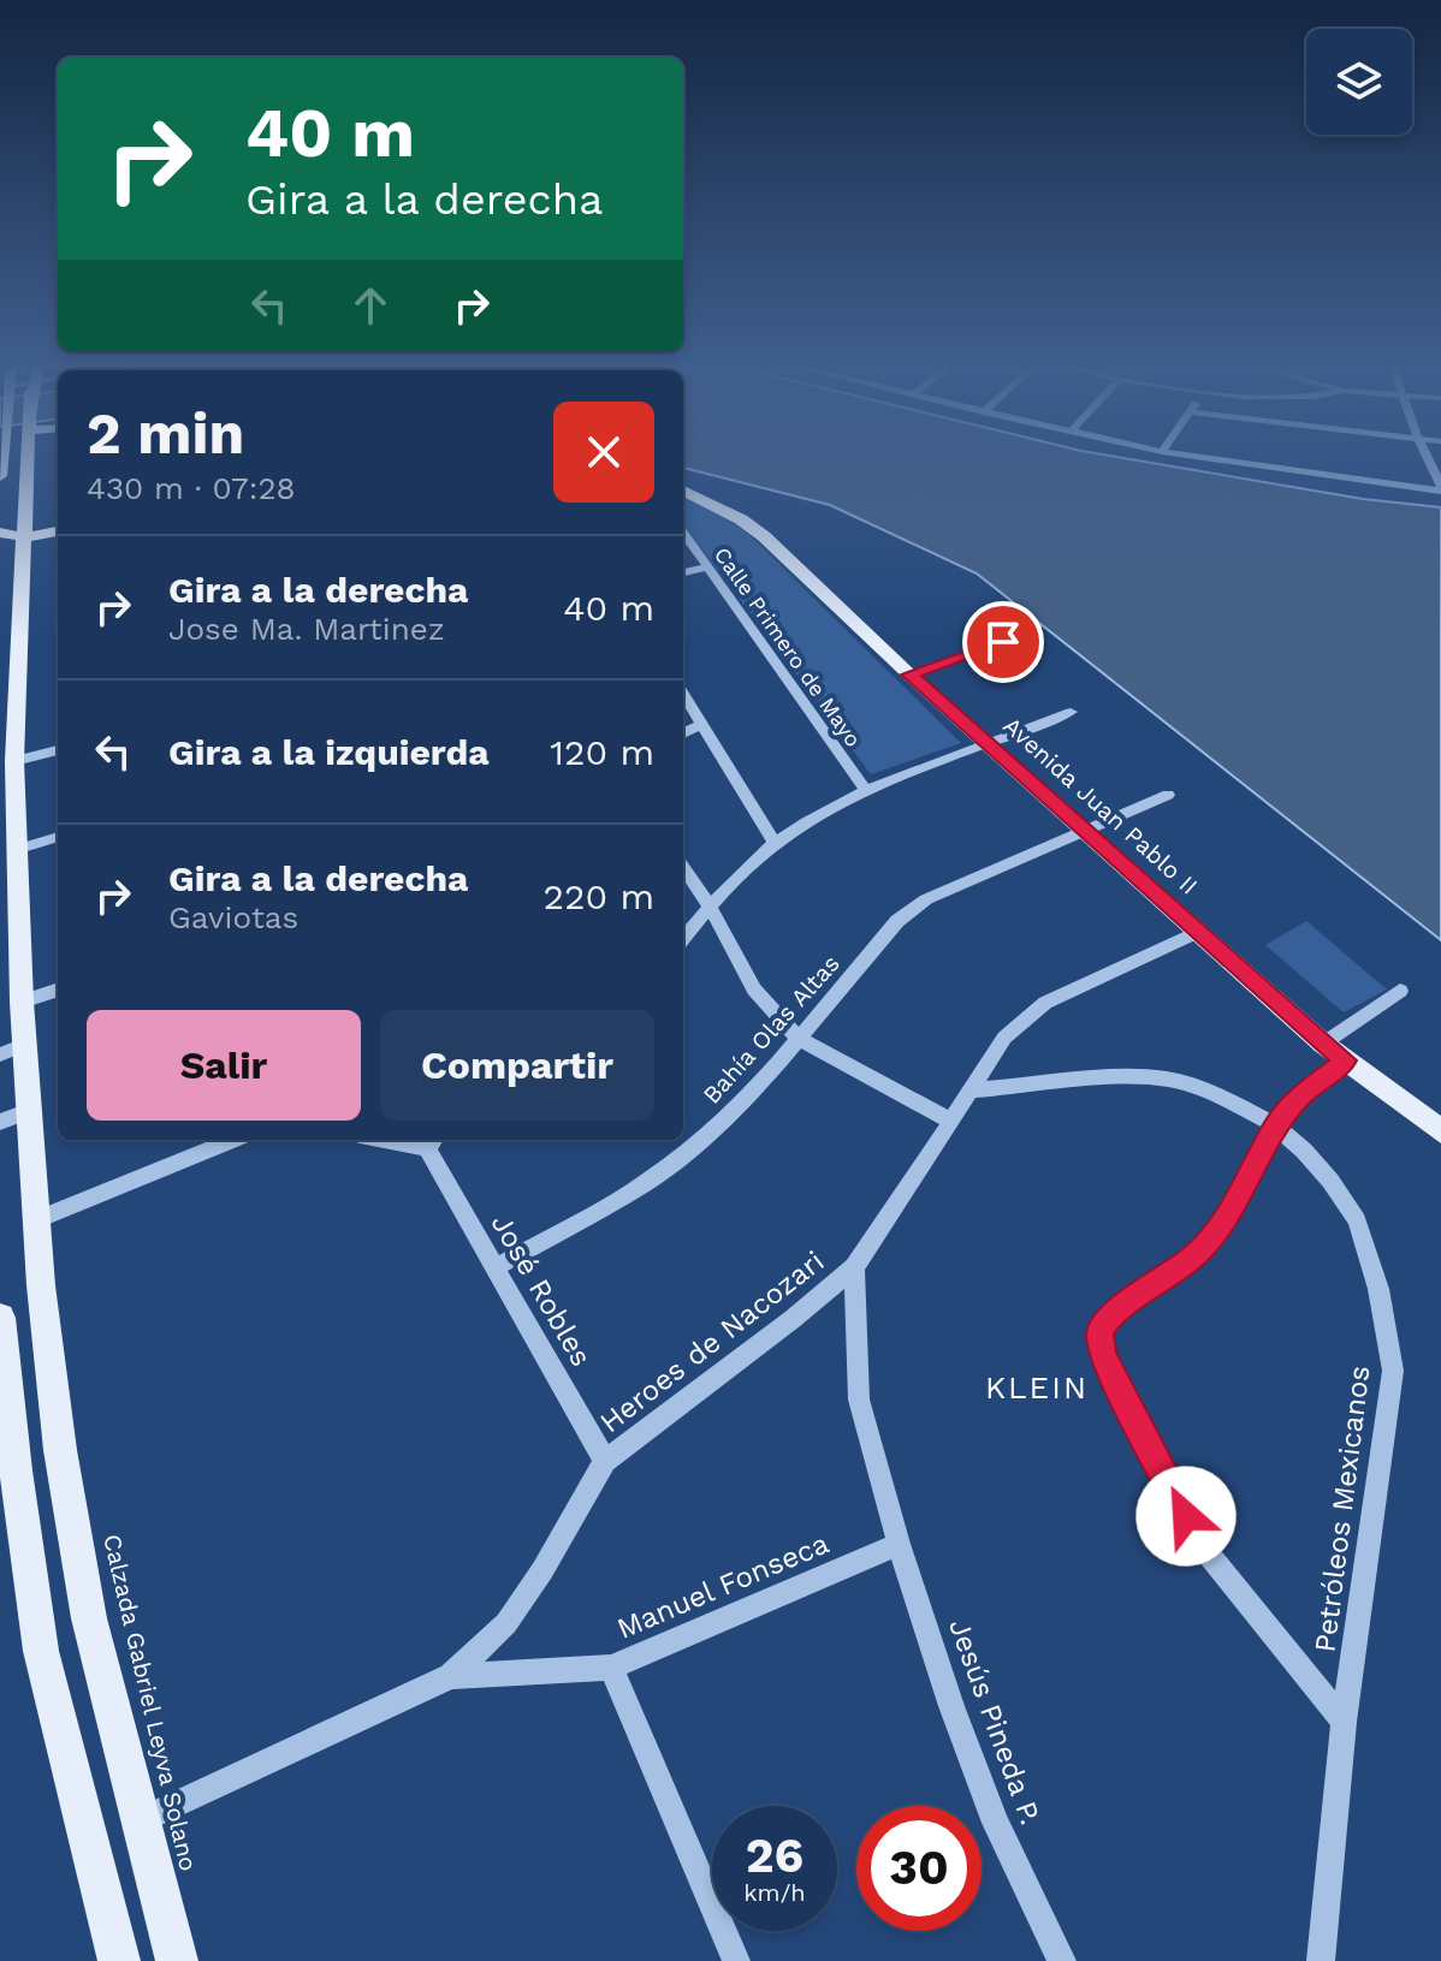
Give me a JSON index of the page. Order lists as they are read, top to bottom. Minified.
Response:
{"streets":{"main road":["Avenida Juan Pablo II","Calzada Gabriel Leyva Solano"],"street":["Calle Primero de Mayo","Bahía Olas Altas","José Robles","Heroes de Nacozari","Petróleos Mexicanos","Manuel Fonseca","Jesús Pineda P."]},"crossings":[["Avenida Juan Pablo II","Bahía Olas Altas"],["Avenida Juan Pablo II","Heroes de Nacozari"],["Bahía Olas Altas","José Robles"],["José Robles","Heroes de Nacozari"],["Heroes de Nacozari","Petróleos Mexicanos"],["Heroes de Nacozari","Manuel Fonseca"],["Heroes de Nacozari","Calzada Gabriel Leyva Solano"],["Heroes de Nacozari","Jesús Pineda P."],["Manuel Fonseca","Jesús Pineda P."]],"districts":["KLEIN"],"page":{"turn":["40 m","Gira a la derecha"],"heading":["2 min","430 m · 07:28"],"list":[{"name":"Gira a la derecha","note":"Jose Ma. Martinez","value":"40 m"},{"name":"Gira a la izquierda","value":"120 m"},{"name":"Gira a la derecha","note":"Gaviotas","value":"220 m"}],"buttons":["Salir","Compartir"],"speed":"26 km/h","limit":"30"}}
